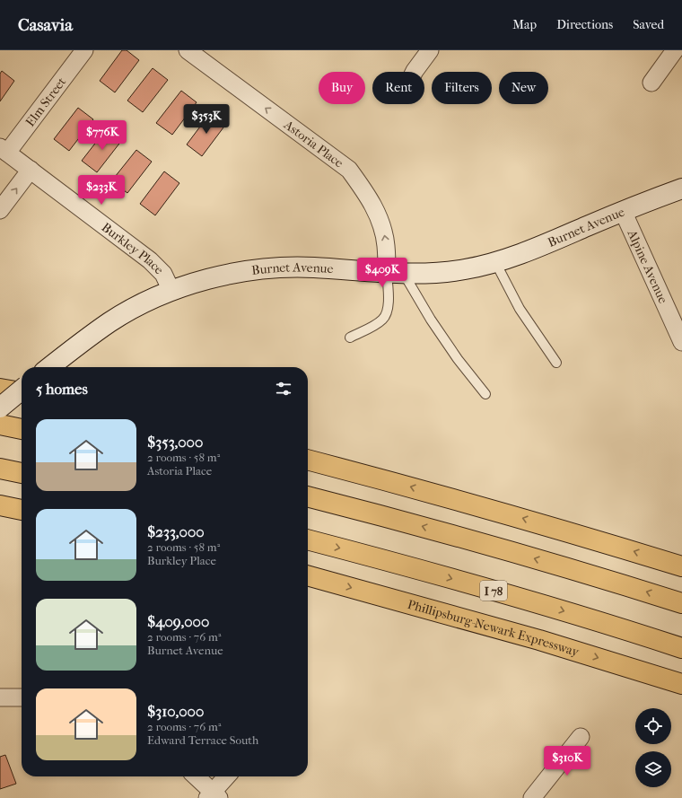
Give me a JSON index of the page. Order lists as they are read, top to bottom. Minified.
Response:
{"streets":{"highway":["I 78","Phillipsburg-Newark Expressway"],"street":["Elm Street","Astoria Place","Burnet Avenue","Burkley Place","Alpine Avenue"]},"crossings":[["Elm Street","Burkley Place"],["Astoria Place","Burnet Avenue"],["Burnet Avenue","Burkley Place"],["Burnet Avenue","Alpine Avenue"]],"one_way":["Astoria Place"],"page":{"header":"Casavia","nav":["Map","Directions","Saved"],"chip":["Buy","Rent","Filters","New"],"price":["$353K","$776K","$233K","$409K","$310K"],"heading":"5 homes","list":[{"name":"$353,000","note":"2 rooms · 58 m² · Astoria Place"},{"name":"$233,000","note":"2 rooms · 58 m² · Burkley Place"},{"name":"$409,000","note":"2 rooms · 76 m² · Burnet Avenue"},{"name":"$310,000","note":"2 rooms · 76 m² · Edward Terrace South"}]}}
